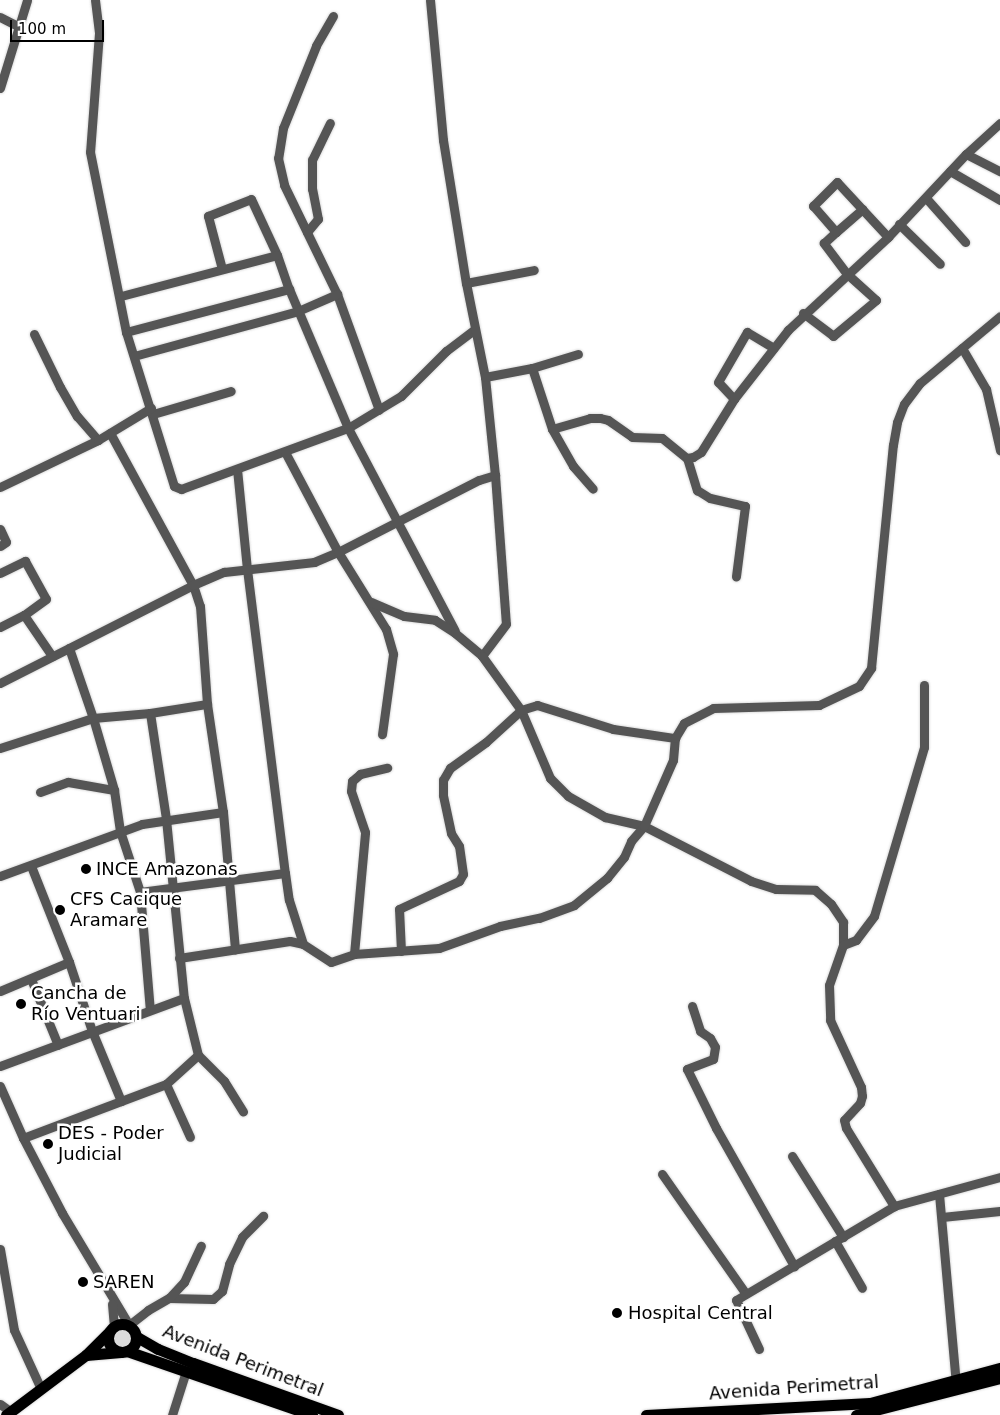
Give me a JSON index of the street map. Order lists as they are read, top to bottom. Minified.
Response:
{"streets":{"main road":["Avenida Perimetral"]},"places":["INCE Amazonas","CFS Cacique Aramare","Cancha de Río Ventuari","DES - Poder Judicial","SAREN","Hospital Central"],"scale_bar":"100 m"}
